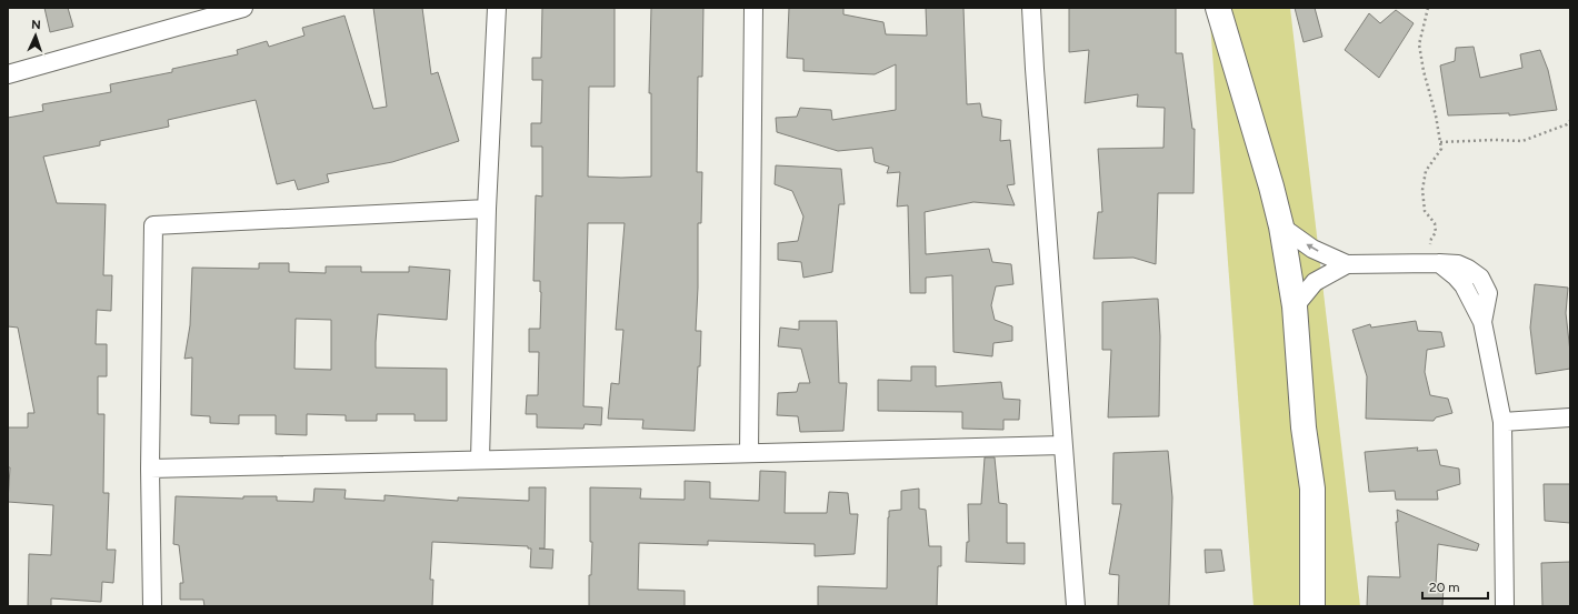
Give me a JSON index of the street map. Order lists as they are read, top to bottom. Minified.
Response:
{"scale_bar":"20 m","north":"top"}
